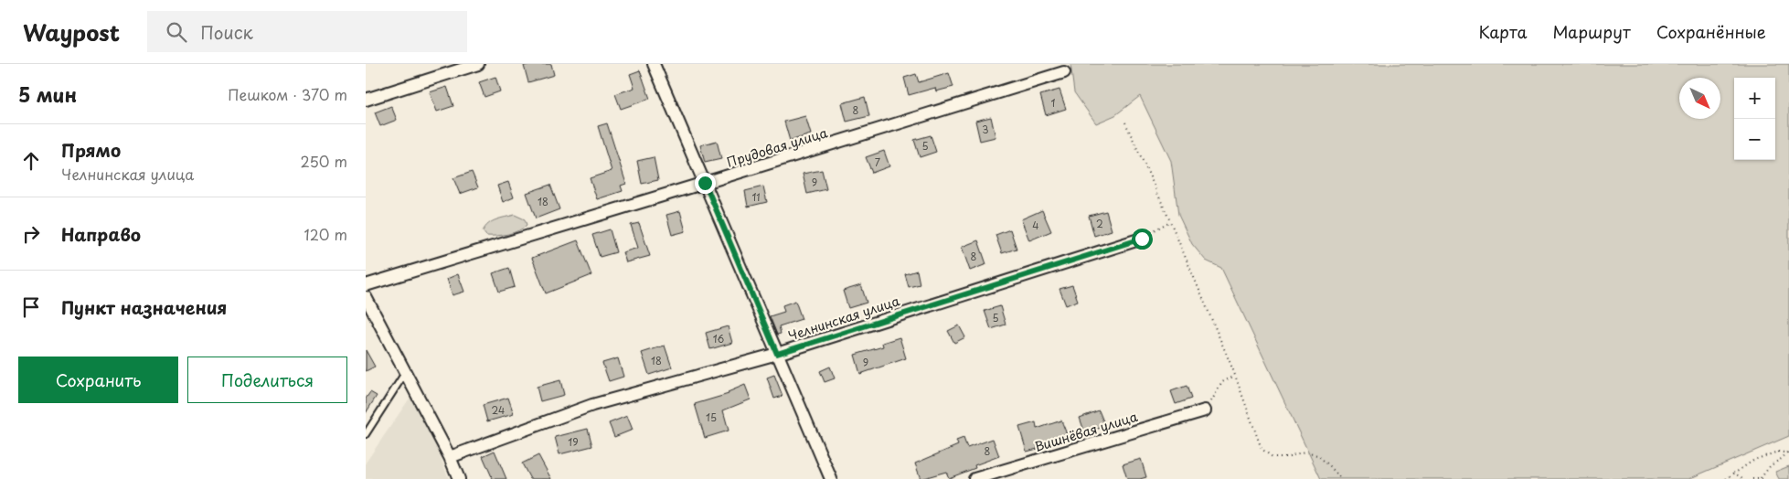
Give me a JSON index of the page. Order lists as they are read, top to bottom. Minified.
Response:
{"streets":{"street":["Прудовая улица","Челнинская улица","Вишнёвая улица"]},"house_numbers":["1","8","3","5","7","9","11","18","2","4","8","5","16","18","9","24","15","19","8"],"north":"bottom right","page":{"header":"Waypost","search":"Поиск","nav":["Карта","Маршрут","Сохранённые"],"heading":["5 мин","Пешком · 370 m"],"map_buttons":["+","−"],"list":[["Прямо","Челнинская улица","250 m"],["Направо","120 m"],"Пункт назначения"],"buttons":["Сохранить","Поделиться"]}}
